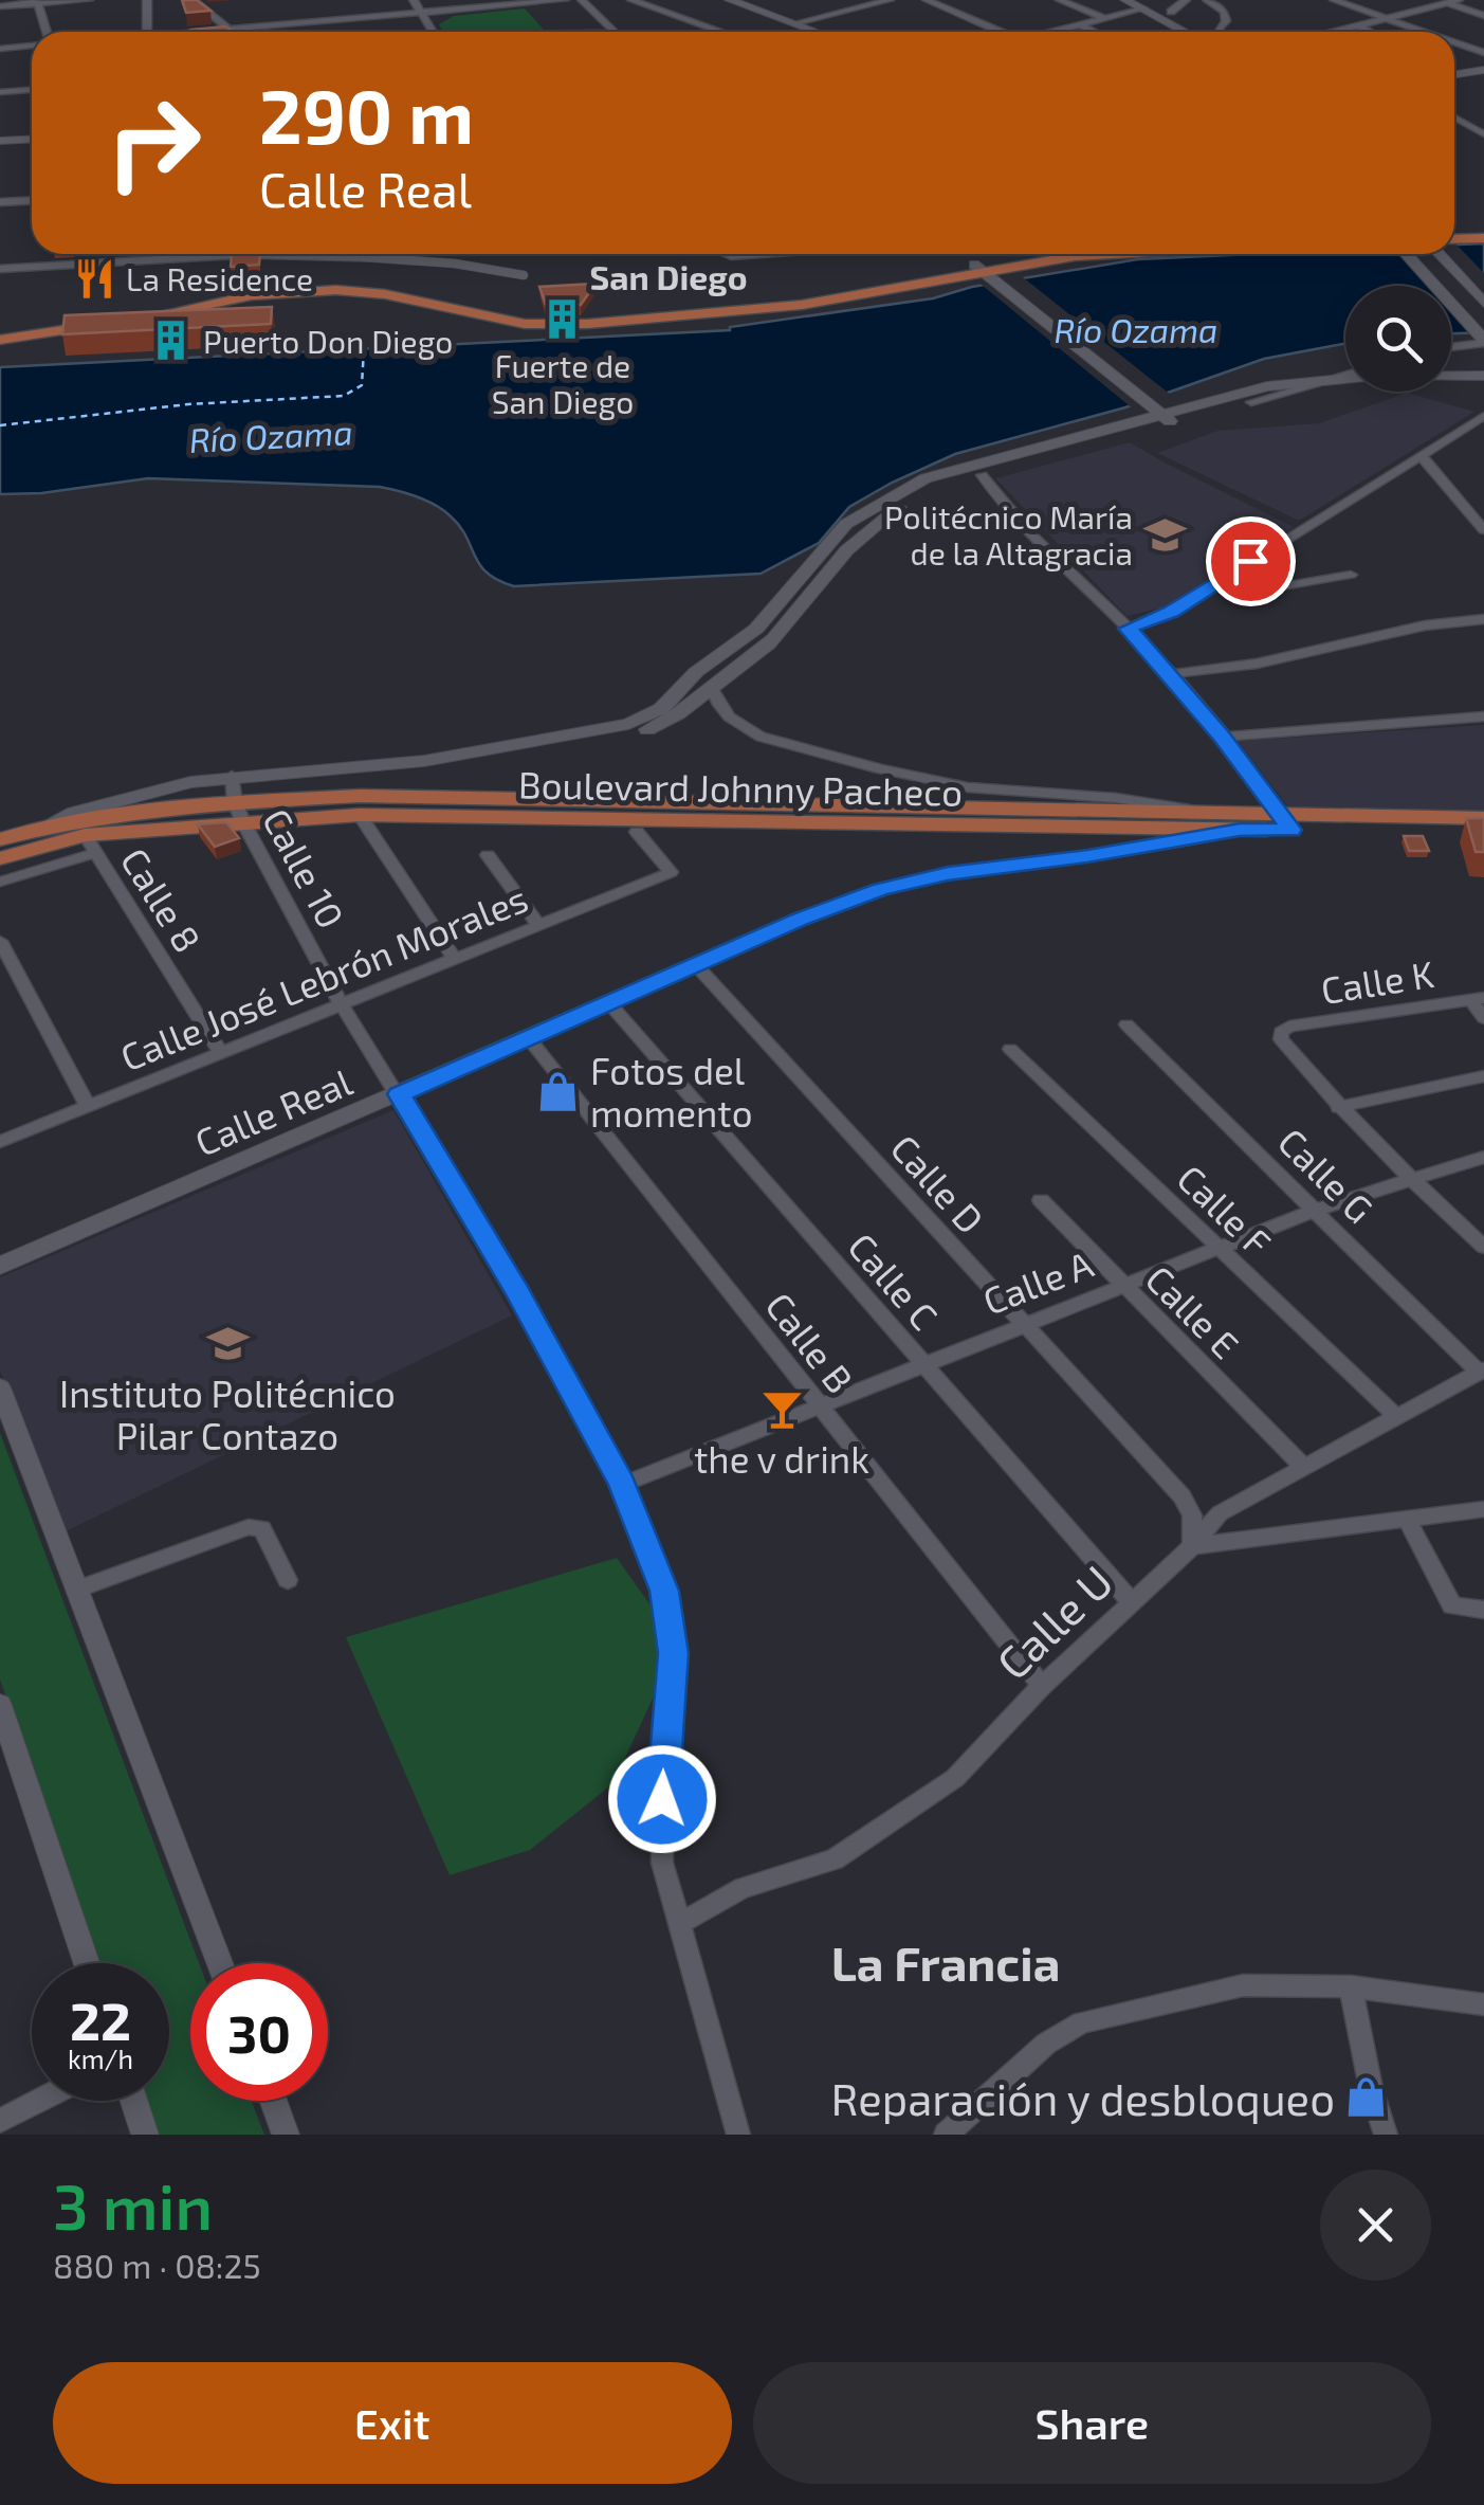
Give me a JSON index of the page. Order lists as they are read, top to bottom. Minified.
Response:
{"streets":{"main road":["Boulevard Johnny Pacheco","Calle Real"],"street":["Calle 10","Calle 8","Calle José Lebrón Morales","Calle K","Calle G","Calle D","Calle F","Calle C","Calle A","Calle E","Calle B","Calle U"]},"crossings":[["Boulevard Johnny Pacheco","Calle 10"],["Boulevard Johnny Pacheco","Calle 8"],["Boulevard Johnny Pacheco","Calle Real"],["Calle 10","Calle José Lebrón Morales"],["Calle 10","Calle Real"],["Calle 10","Calle A"],["Calle 10","Calle U"],["Calle 8","Calle José Lebrón Morales"],["Calle Real","Calle D"],["Calle Real","Calle C"],["Calle Real","Calle B"],["Calle G","Calle A"],["Calle G","Calle U"],["Calle D","Calle A"],["Calle D","Calle U"],["Calle F","Calle A"],["Calle F","Calle U"],["Calle C","Calle A"],["Calle C","Calle U"],["Calle A","Calle E"],["Calle A","Calle B"],["Calle E","Calle U"],["Calle B","Calle U"]],"districts":["San Diego","La Francia"],"water":["Río Ozama"],"places":{"restaurant":["La Residence"],"building":["Fuerte de San Diego","Puerto Don Diego"],"school or university":["Politécnico María de la Altagracia","Instituto Politécnico Pilar Contazo"],"shop":["Fotos del momento","Reparación y desbloqueo"],"bar":["the v drink"]},"page":{"turn":["290 m","Calle Real"],"speed":"22 km/h","limit":"30","heading":["3 min","880 m · 08:25"],"buttons":["Exit","Share"]}}
